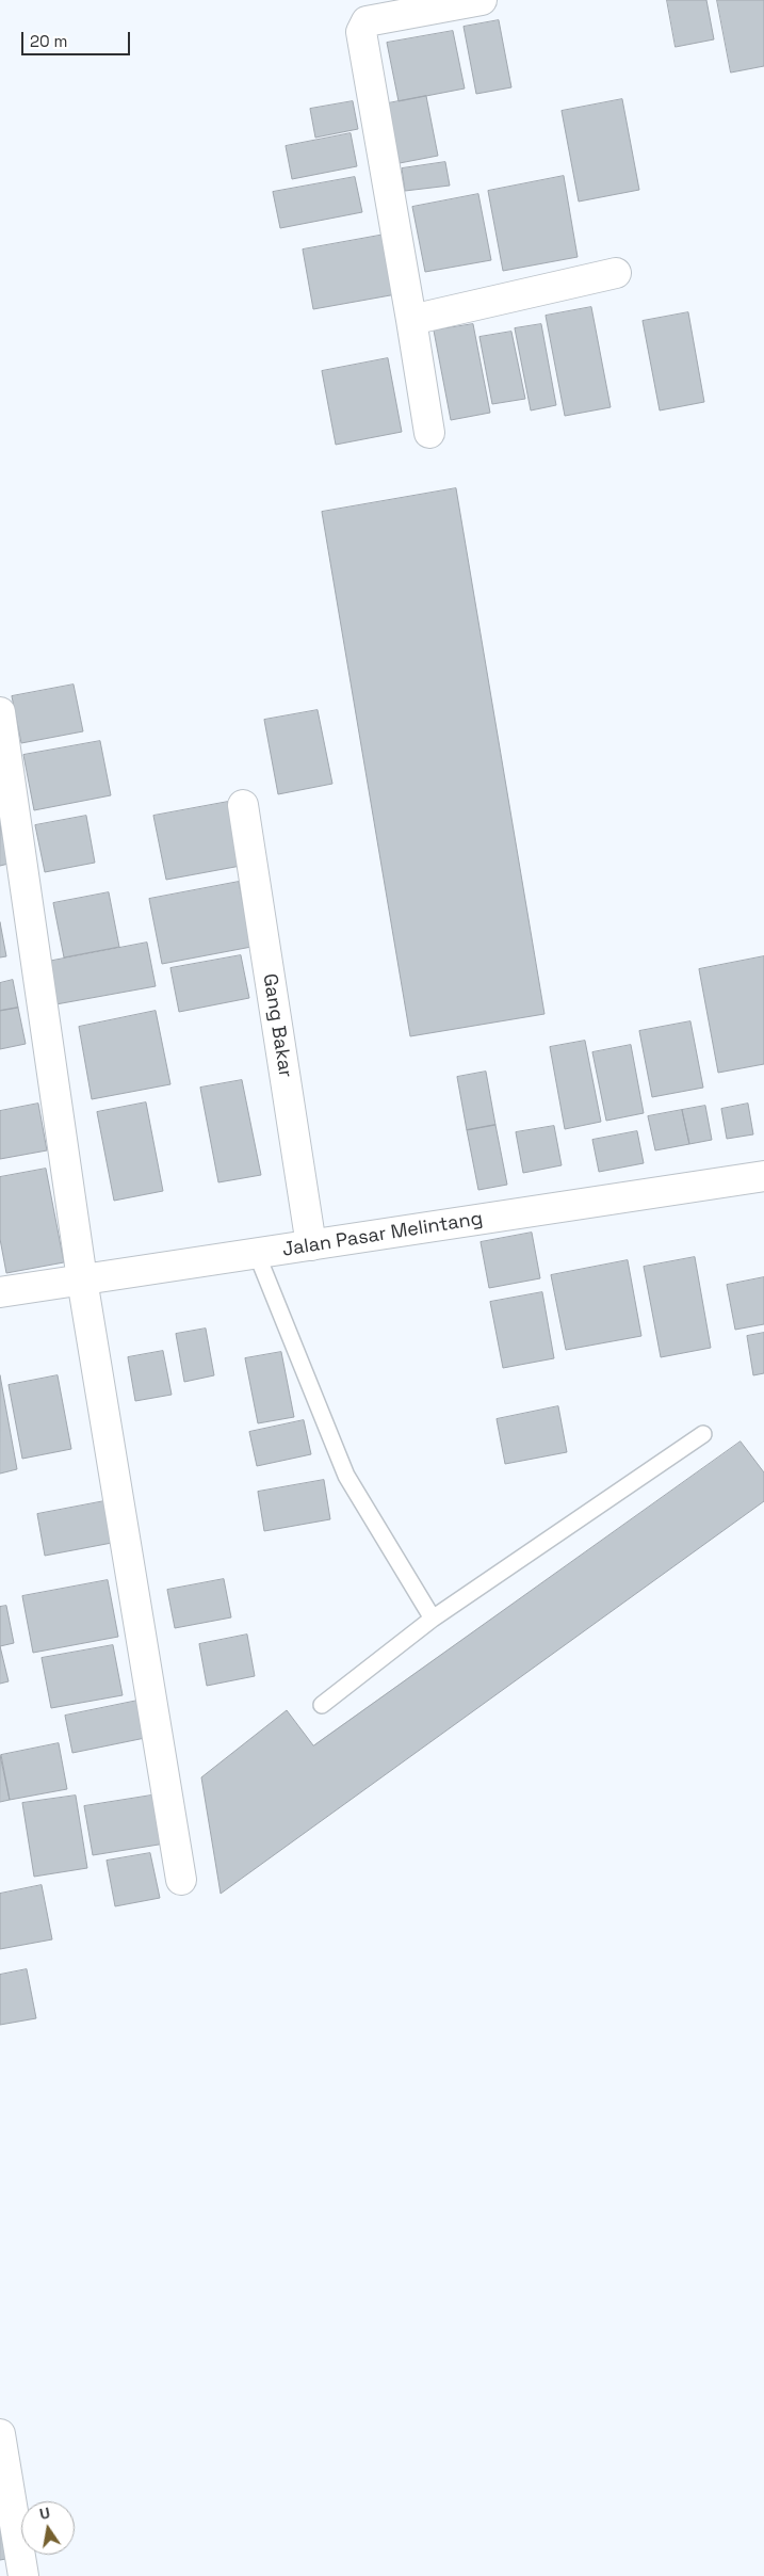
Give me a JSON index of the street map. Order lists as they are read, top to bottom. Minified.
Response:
{"streets":{"street":["Gang Bakar","Jalan Pasar Melintang"]},"crossings":[["Gang Bakar","Jalan Pasar Melintang"]],"scale_bar":"20 m","north":"top"}
